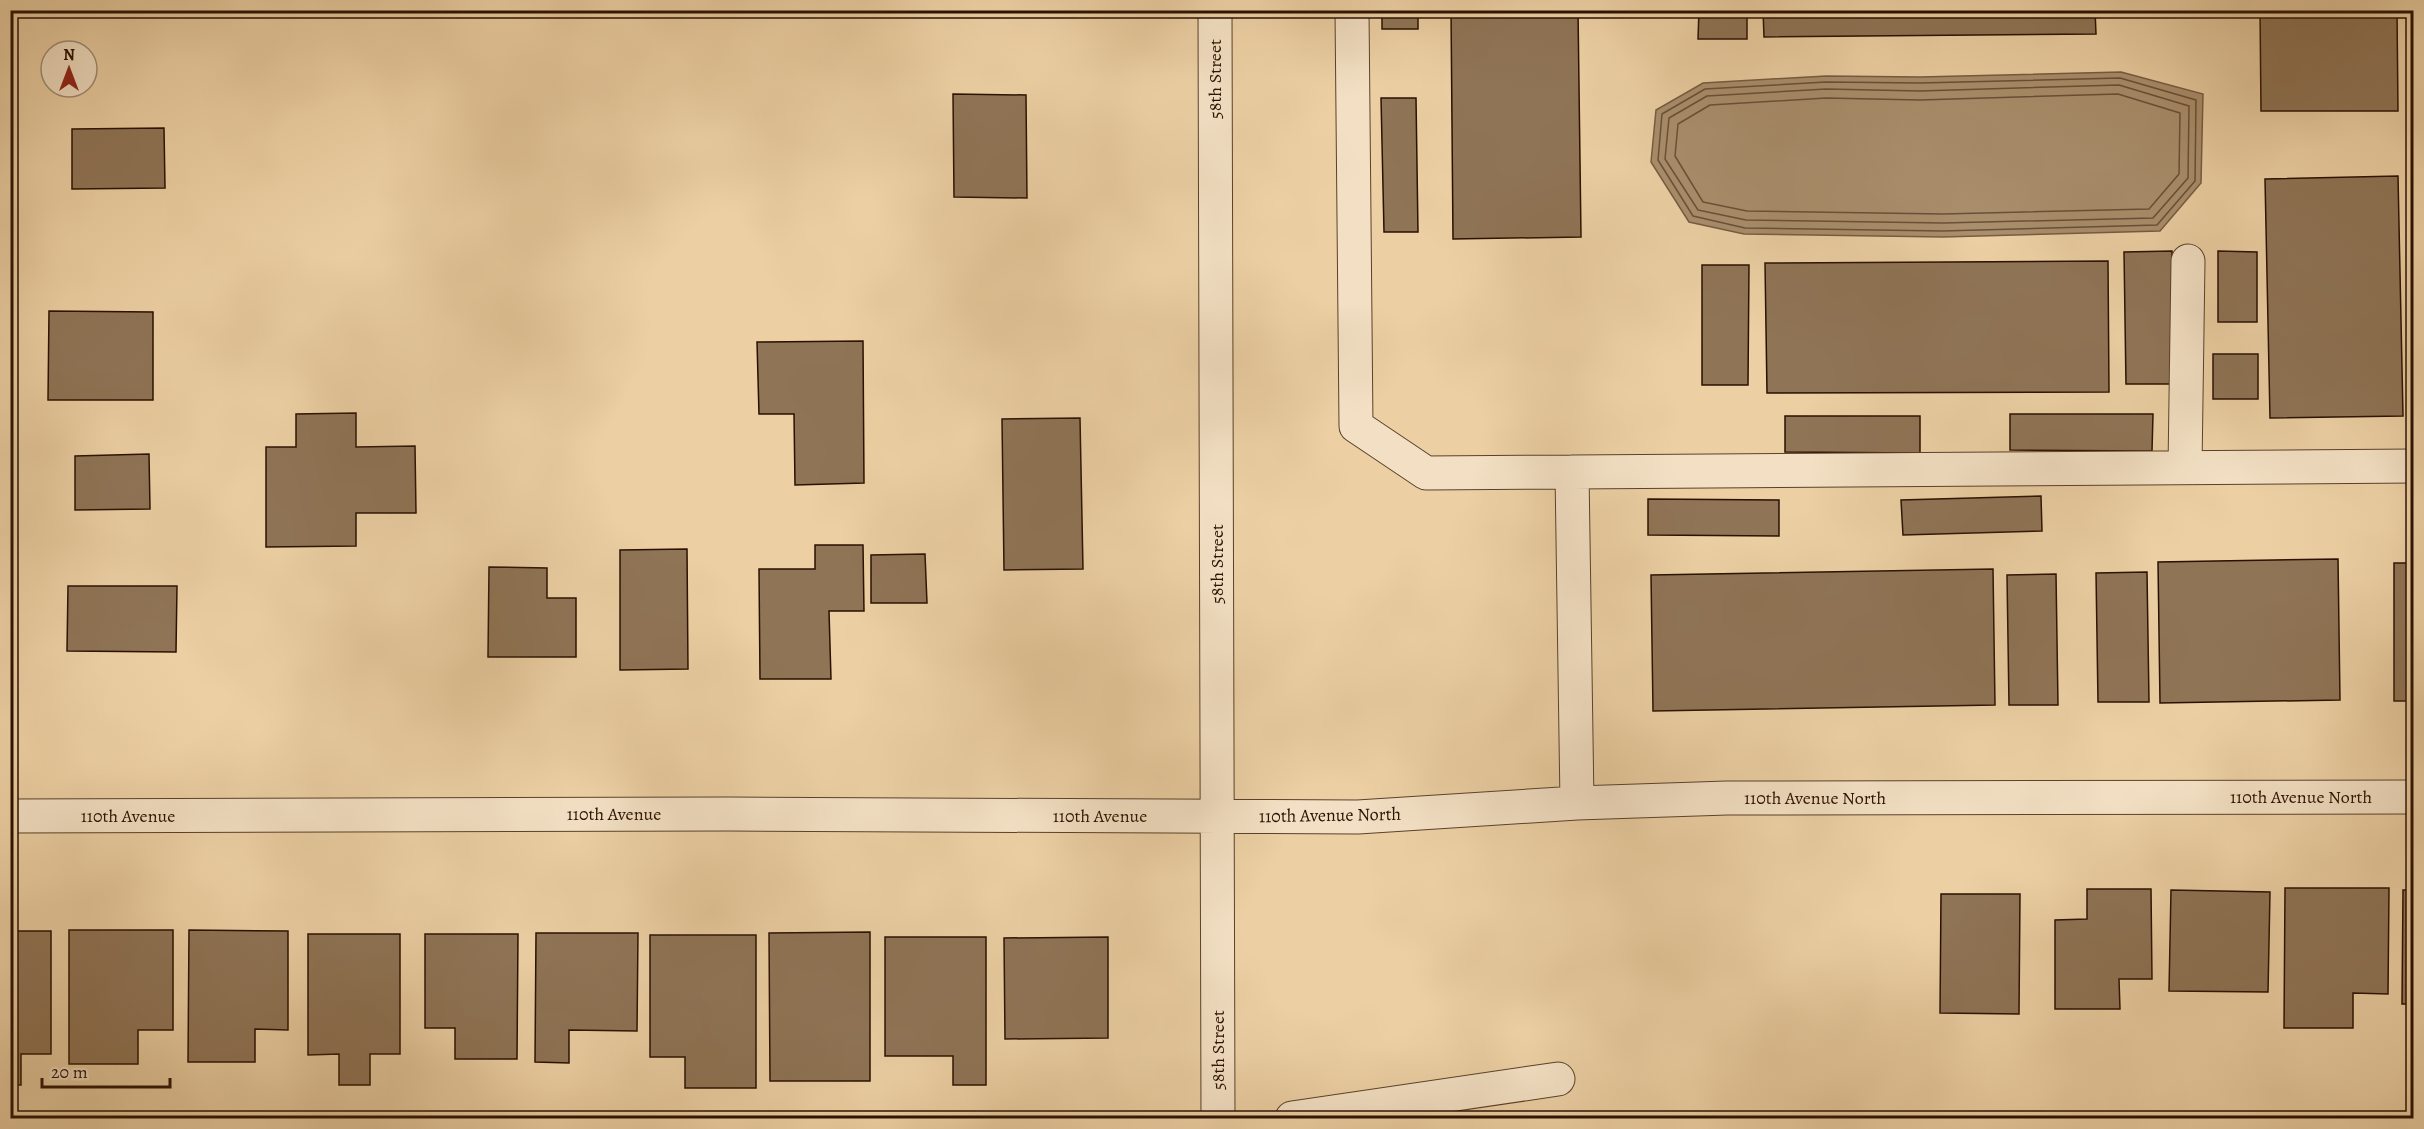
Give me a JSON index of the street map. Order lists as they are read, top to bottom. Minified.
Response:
{"streets":{"street":["58th Street","110th Avenue North","110th Avenue"]},"crossings":[["58th Street","110th Avenue North"],["58th Street","110th Avenue"],["110th Avenue North","110th Avenue"]],"scale_bar":"20 m","north":"top"}
